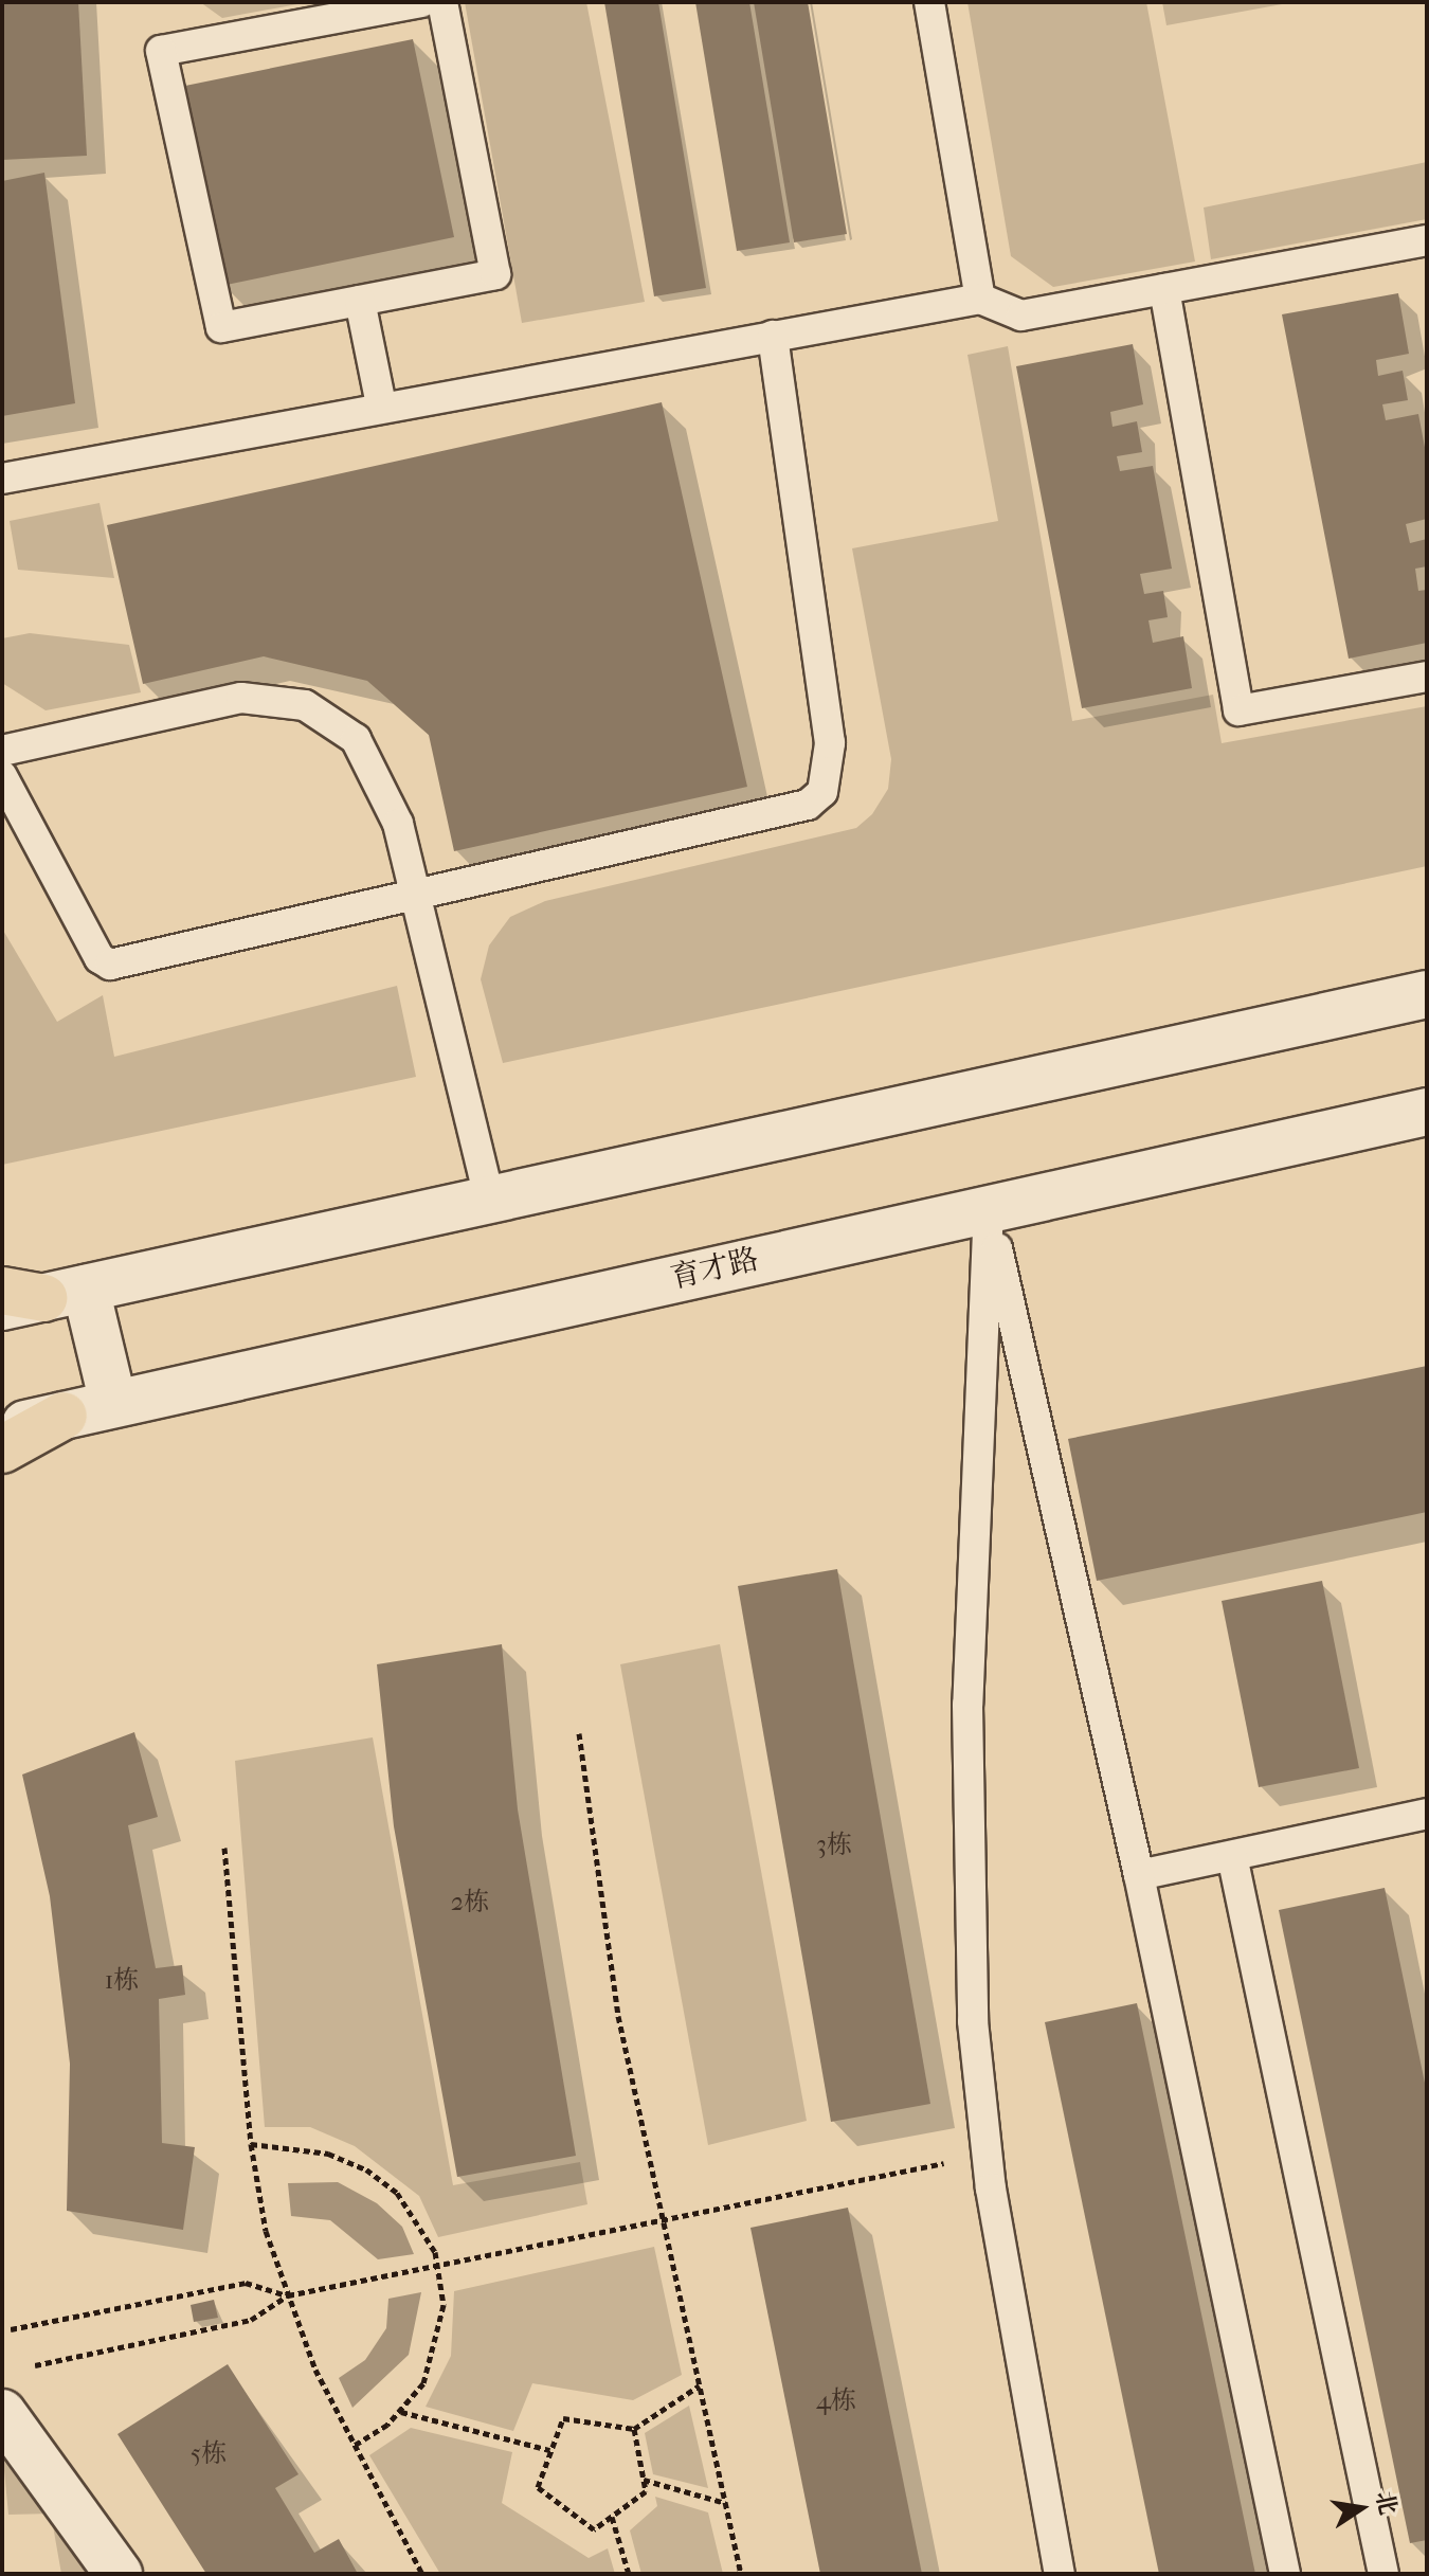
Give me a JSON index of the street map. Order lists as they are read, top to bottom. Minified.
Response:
{"streets":{"main road":["育才路"]},"house_numbers":["3栋","2栋","1栋","4栋","5栋"],"north":"right"}
